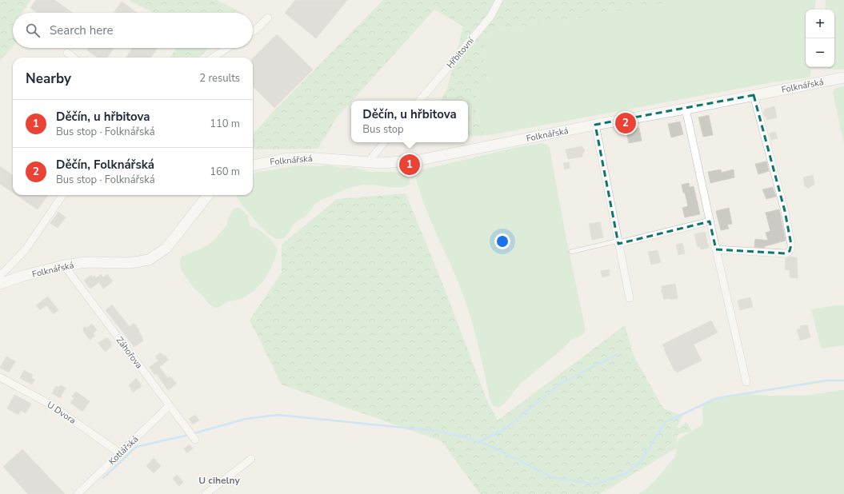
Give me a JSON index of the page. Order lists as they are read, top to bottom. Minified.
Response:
{"streets":{"street":["Hřbitovní","Folknářská","Záhořova","U Dvora","Kotlářská"]},"crossings":[["Folknářská","Záhořova"],["Záhořova","Kotlářská"],["U Dvora","Kotlářská"]],"districts":["U cihelny"],"page":{"map_buttons":["+","−"],"search":"Search here","heading":["Nearby","2 results"],"list":[{"mark":"1","name":"Děčín, u hřbitova","note":"Bus stop · Folknářská","value":"110 m"},{"mark":"2","name":"Děčín, Folknářská","note":"Bus stop · Folknářská","value":"160 m"}],"popup":["Děčín, u hřbitova","Bus stop"],"pins":["2","1"]}}
